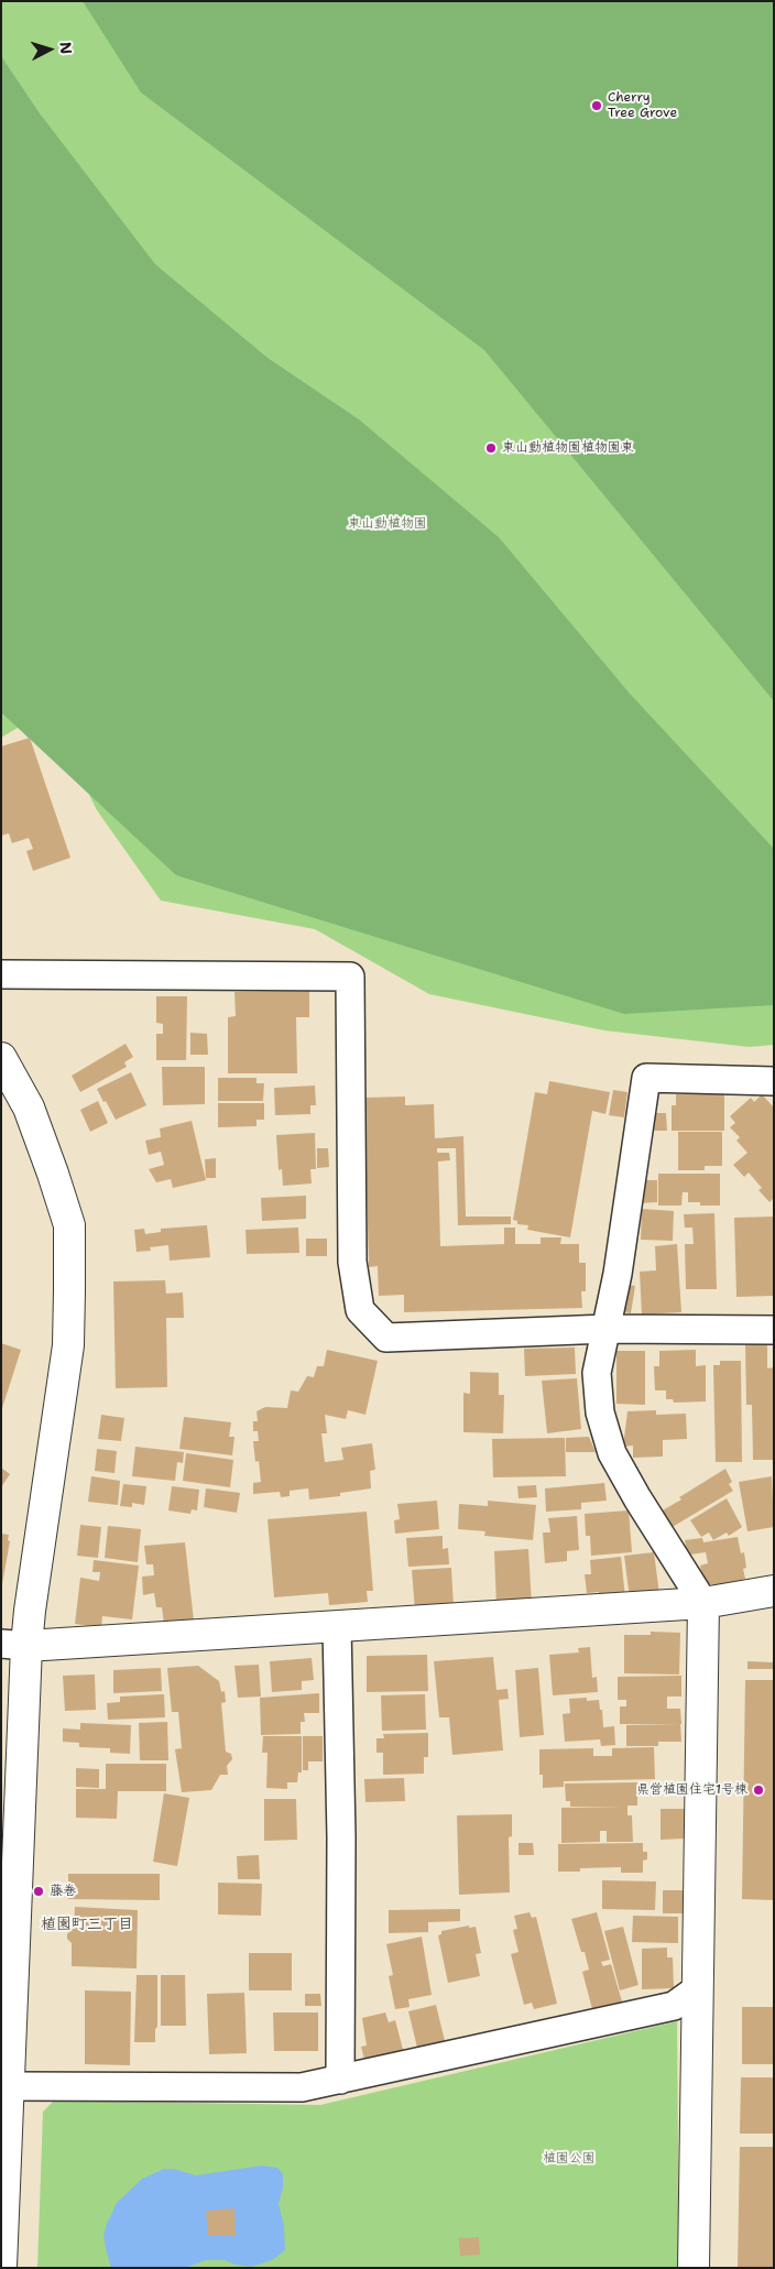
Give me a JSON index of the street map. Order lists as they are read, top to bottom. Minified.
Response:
{"districts":["植園町三丁目"],"parks":["東山動植物園","植園公園"],"places":["Cherry Tree Grove","東山動植物園植物園東","県営植園住宅1号棟","藤巻"],"north":"right"}
